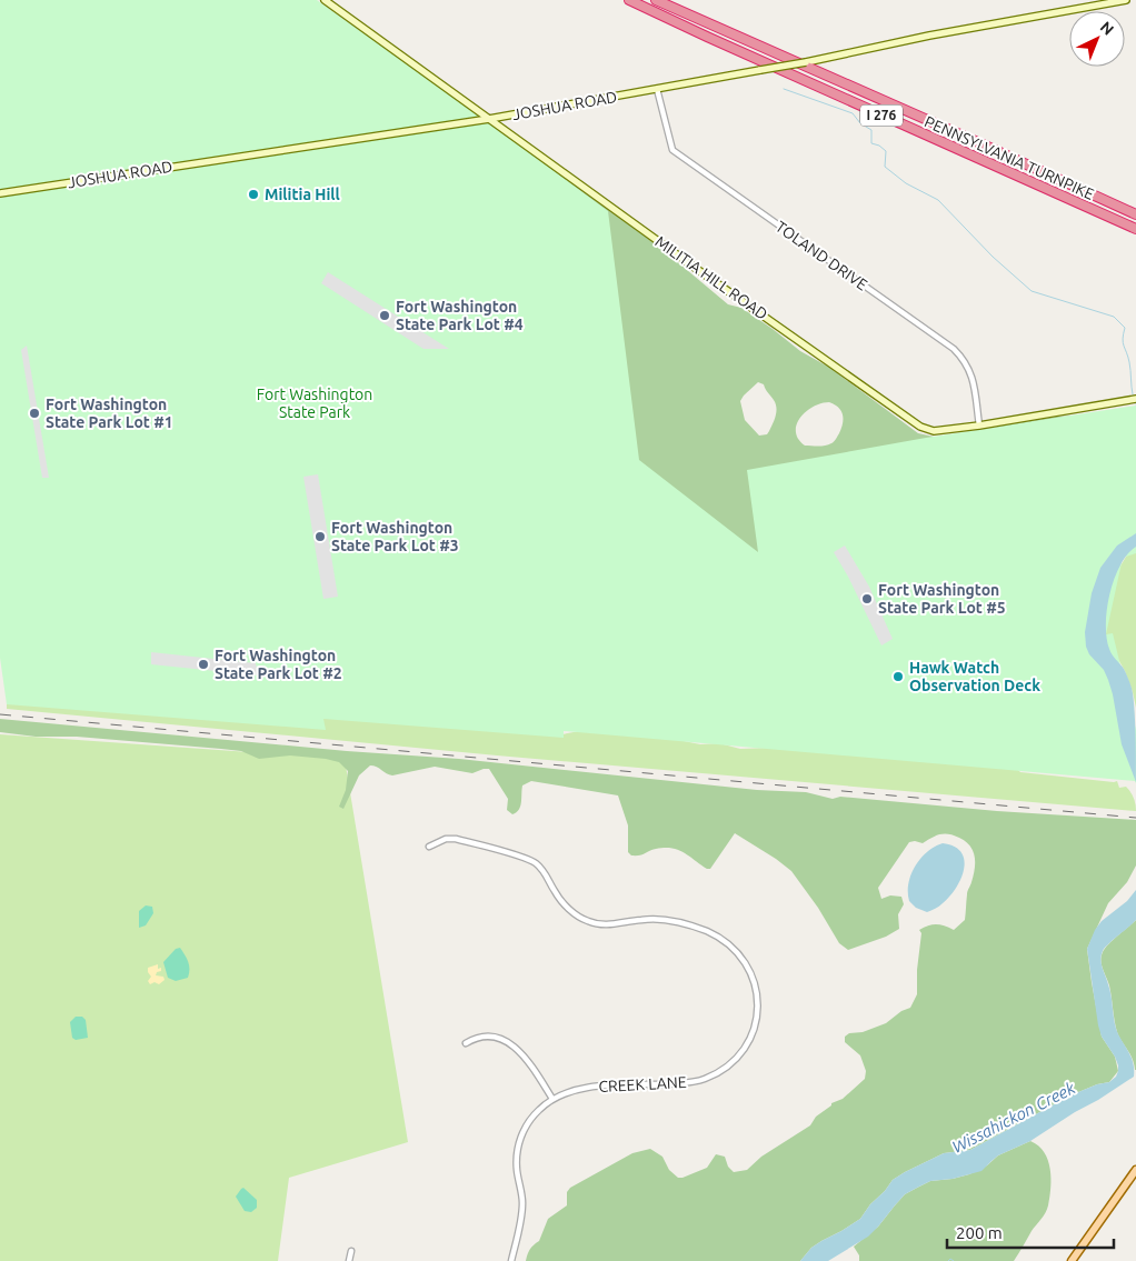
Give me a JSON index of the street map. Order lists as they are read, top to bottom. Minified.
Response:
{"streets":{"highway":["I 276","PENNSYLVANIA TURNPIKE"],"main road":["JOSHUA ROAD","MILITIA HILL ROAD"],"street":["TOLAND DRIVE","CREEK LANE"]},"crossings":[["JOSHUA ROAD","TOLAND DRIVE"],["JOSHUA ROAD","MILITIA HILL ROAD"],["TOLAND DRIVE","MILITIA HILL ROAD"]],"water":["Wissahickon Creek"],"parks":["Fort Washington State Park"],"places":["Militia Hill","Fort Washington State Park Lot #4","Fort Washington State Park Lot #1","Fort Washington State Park Lot #3","Fort Washington State Park Lot #5","Fort Washington State Park Lot #2","Hawk Watch Observation Deck"],"scale_bar":"200 m","north":"top right"}
